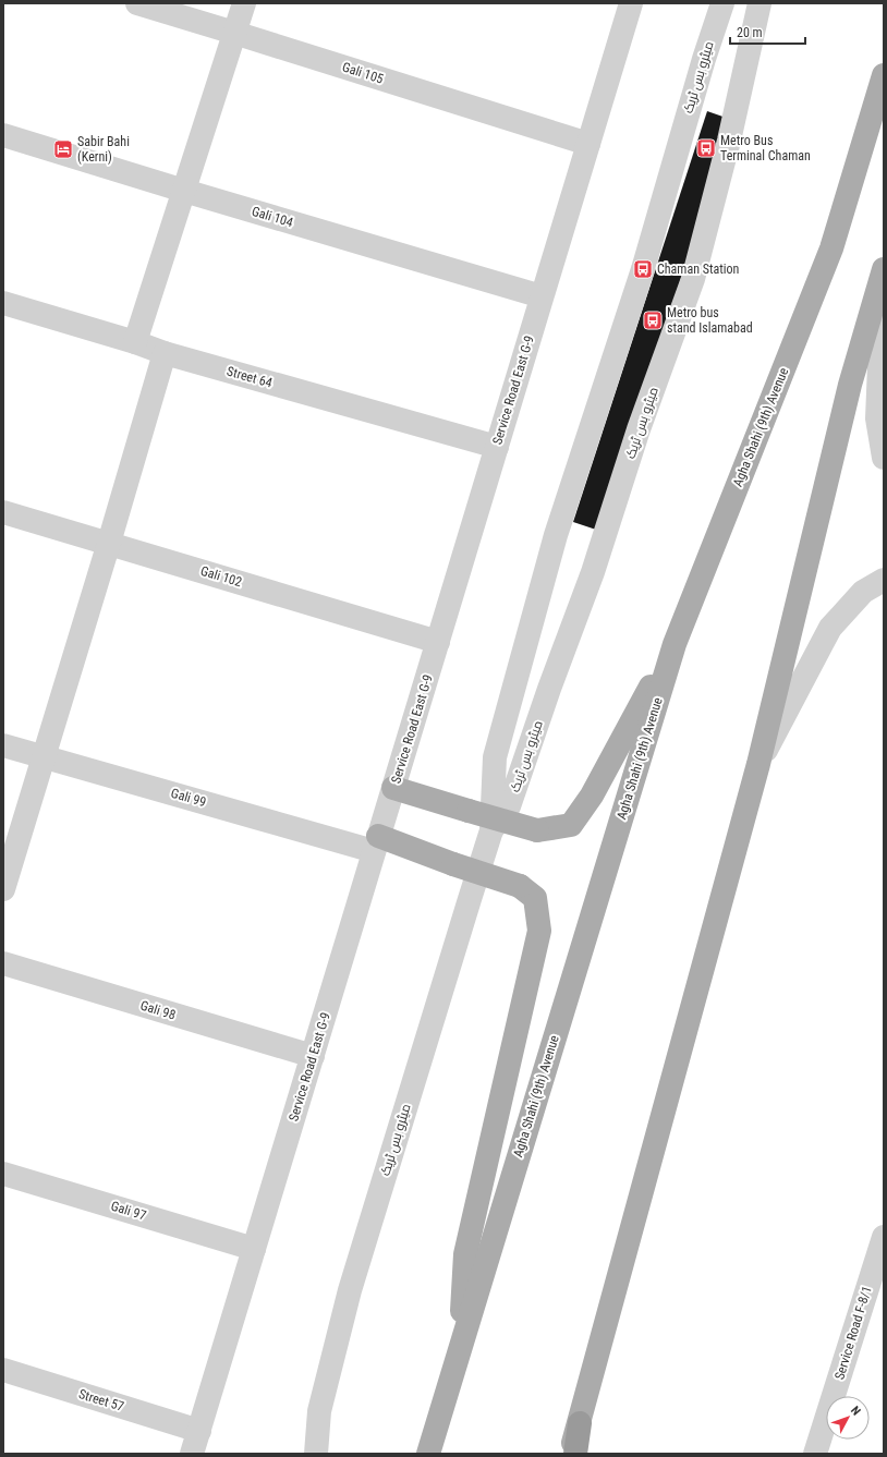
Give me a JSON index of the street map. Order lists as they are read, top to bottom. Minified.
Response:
{"streets":{"main road":["Agha Shahi (9th) Avenue"],"street":["Gali 105","میٹرو بس ٹریک","Gali 104","Street 64","Service Road East G-9","Gali 102","Gali 99","Gali 98","Gali 97","Service Road F-8/1","Street 57"]},"crossings":[["Gali 105","Service Road East G-9"],["Gali 104","Service Road East G-9"],["Street 64","Service Road East G-9"],["Service Road East G-9","Gali 102"],["Service Road East G-9","Gali 99"],["Service Road East G-9","Gali 98"],["Service Road East G-9","Gali 97"],["Service Road East G-9","Street 57"]],"places":{"bus stop":["Metro Bus Terminal Chaman","Chaman Station","Metro bus stand Islamabad"],"hotel":["Sabir Bahi (Kerni)"]},"scale_bar":"20 m","north":"top right"}
